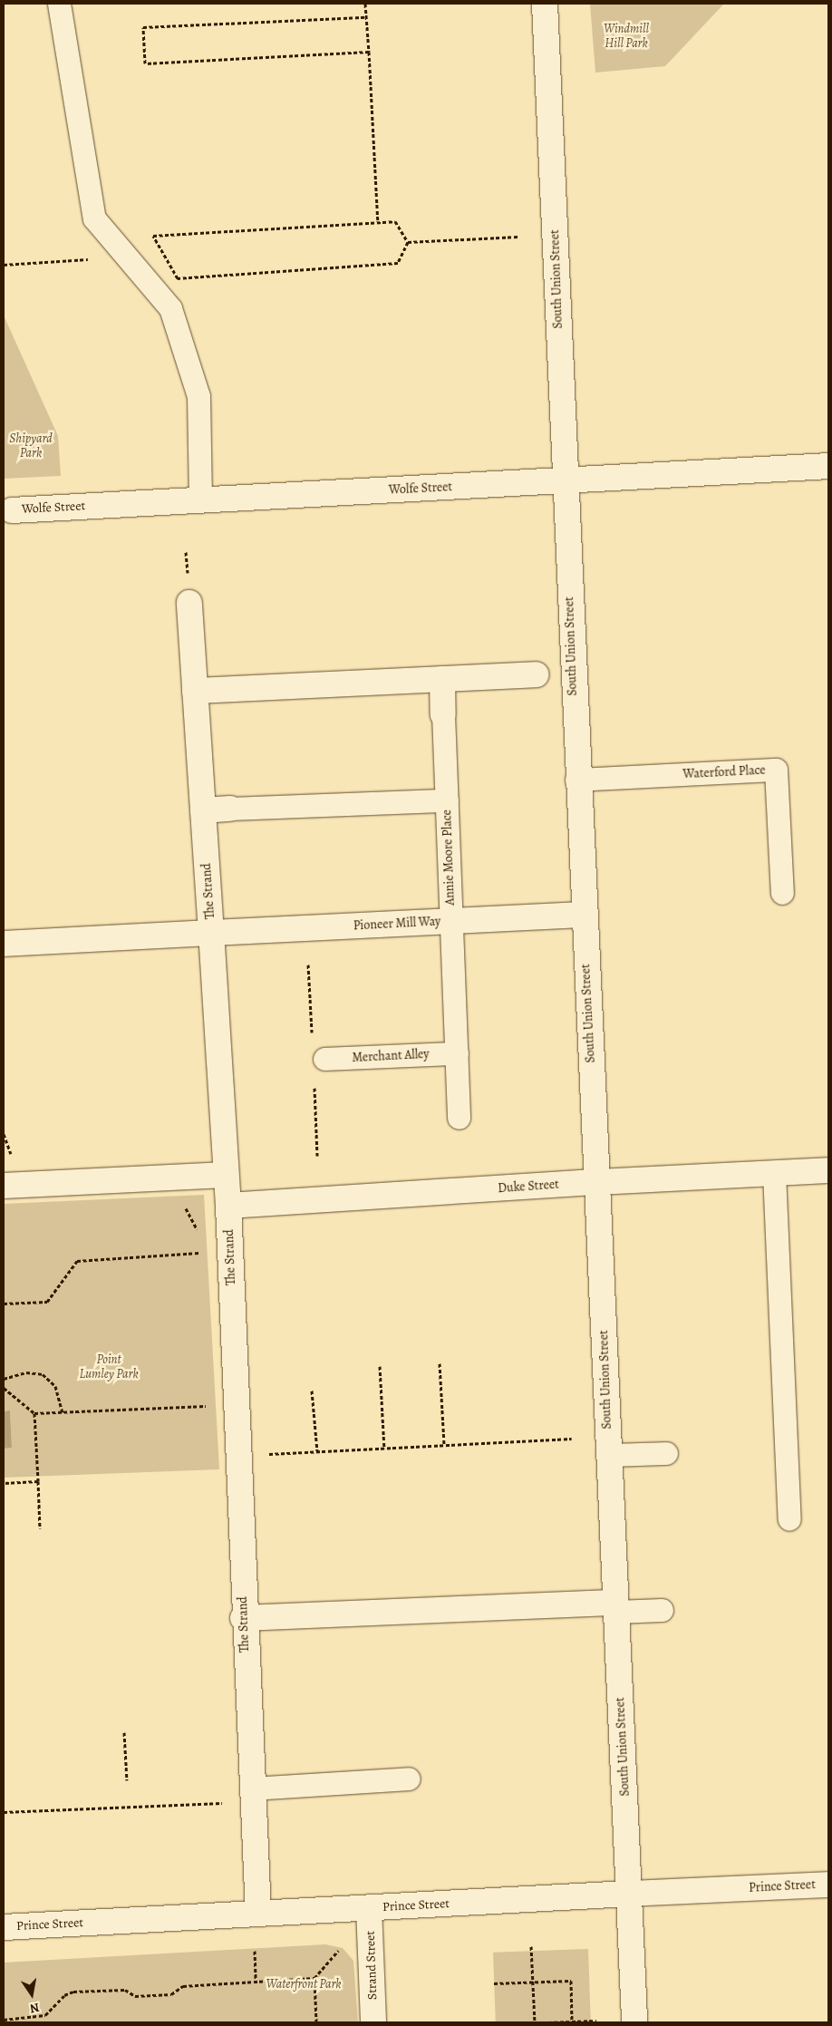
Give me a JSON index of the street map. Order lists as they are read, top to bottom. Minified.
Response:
{"streets":{"street":["South Union Street","Wolfe Street","Annie Moore Place","The Strand","Pioneer Mill Way","Duke Street","Prince Street","Strand Street"],"lane":["Waterford Place","Merchant Alley"]},"crossings":[["South Union Street","Wolfe Street"],["South Union Street","Waterford Place"],["South Union Street","Pioneer Mill Way"],["South Union Street","Duke Street"],["South Union Street","Prince Street"],["Annie Moore Place","Pioneer Mill Way"],["Annie Moore Place","Merchant Alley"],["The Strand","Pioneer Mill Way"],["The Strand","Duke Street"],["The Strand","Prince Street"],["Prince Street","Strand Street"]],"parks":["Windmill Hill Park","Shipyard Park","Point Lumley Park","Waterfront Park"],"north":"bottom"}
